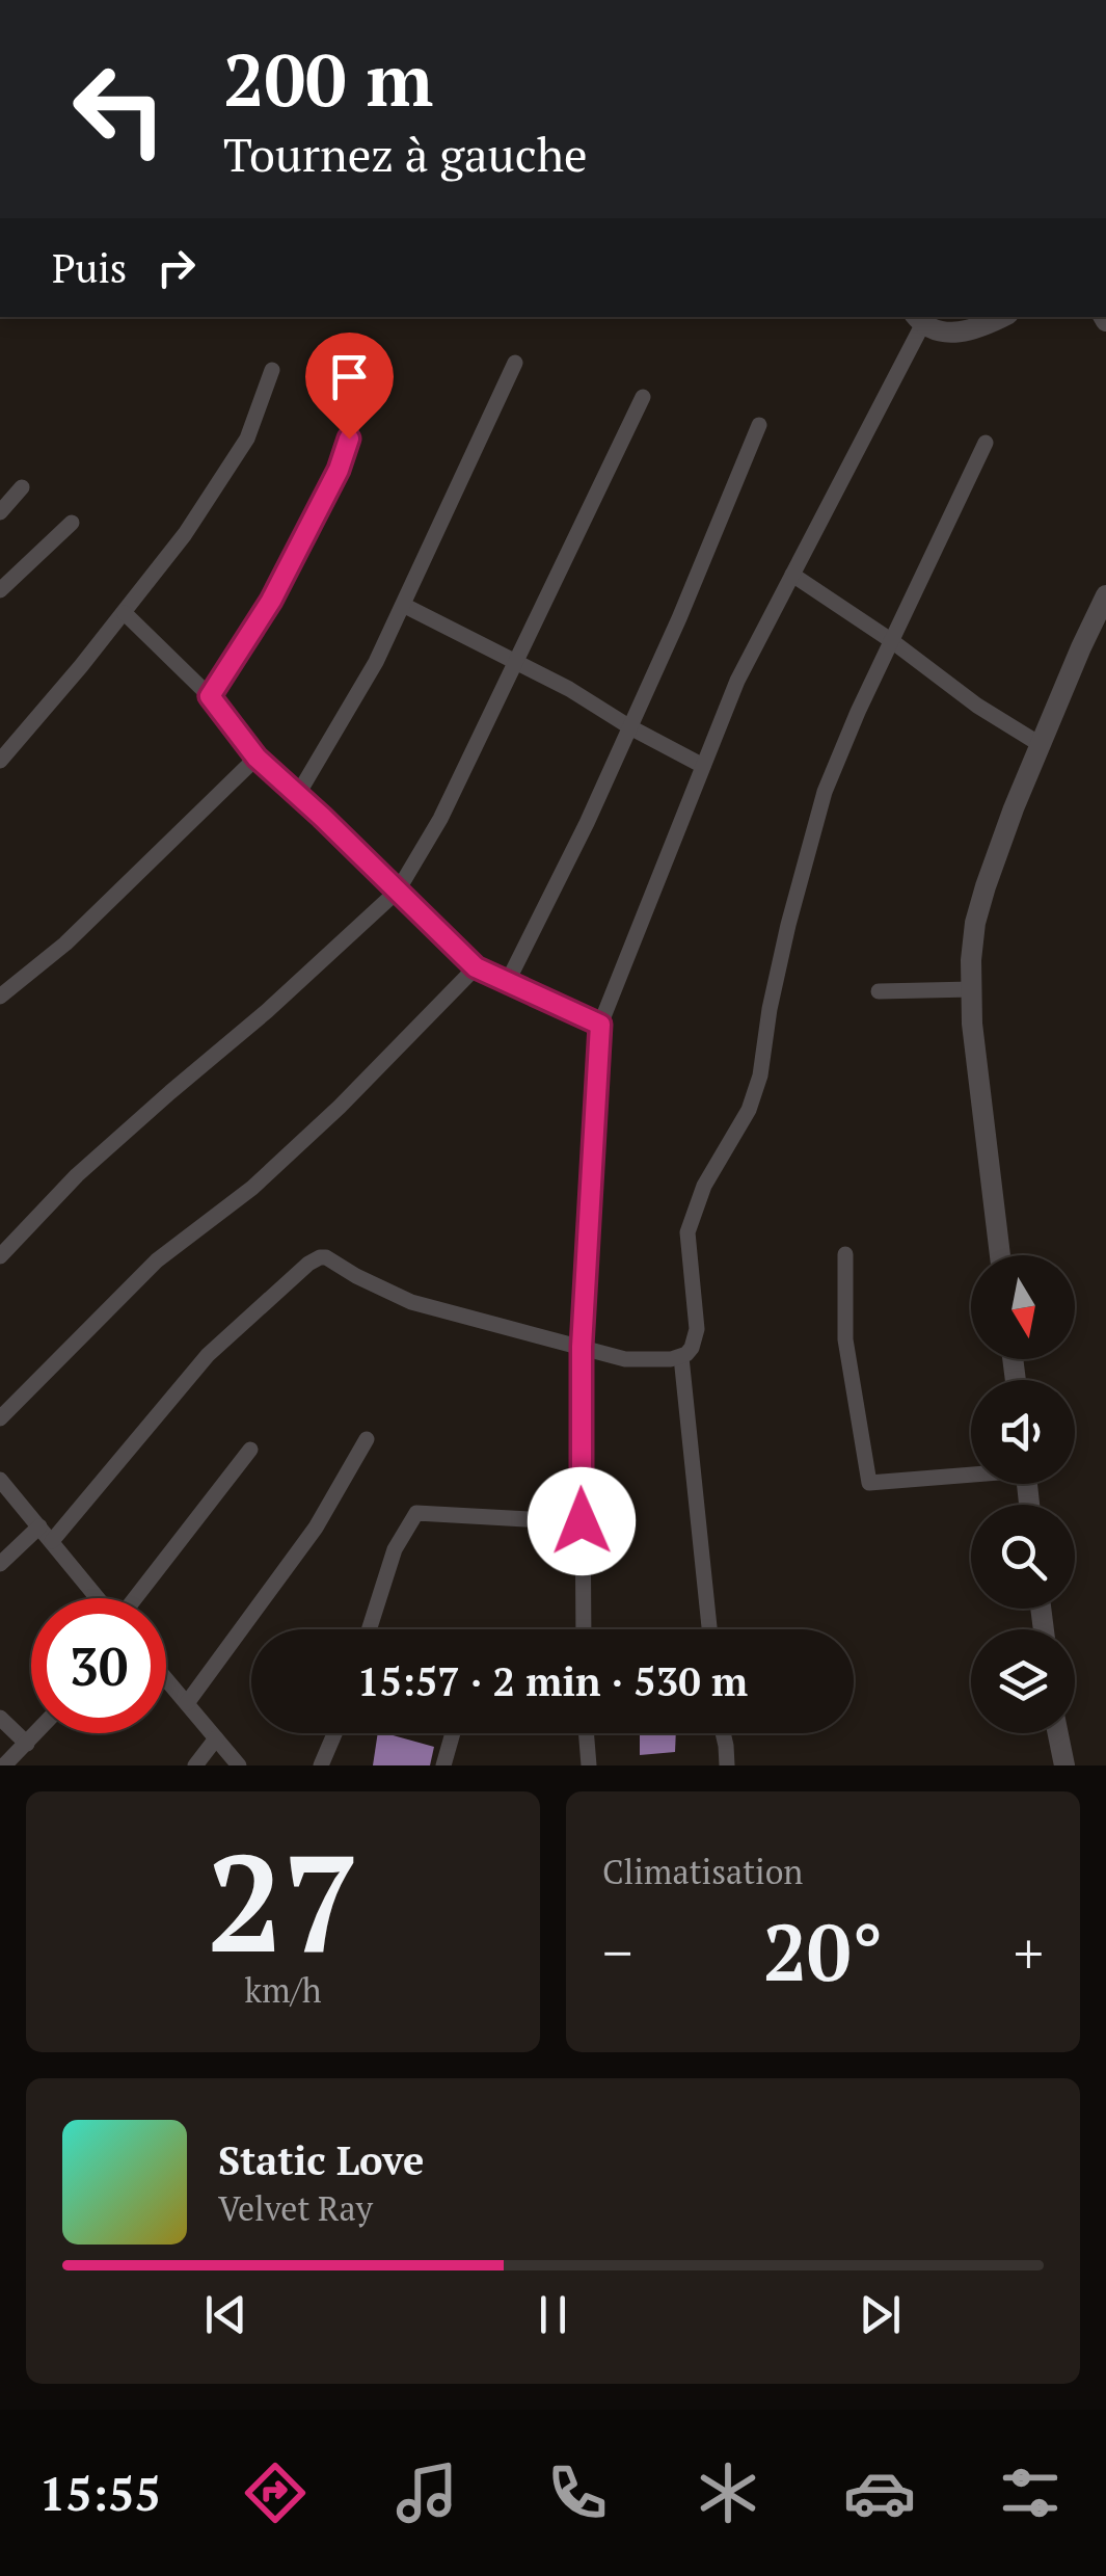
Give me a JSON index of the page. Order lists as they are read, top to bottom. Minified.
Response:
{"north":"bottom","page":{"turn":["200 m","Tournez à gauche"],"then":"Puis","limit":"30","trip":"15:57 · 2 min · 530 m","tile":[["27","km/h"],"Climatisation"],"heat":["−","20°","+"],"song":["Static Love","Velvet Ray"],"tabs":"15:55"}}
